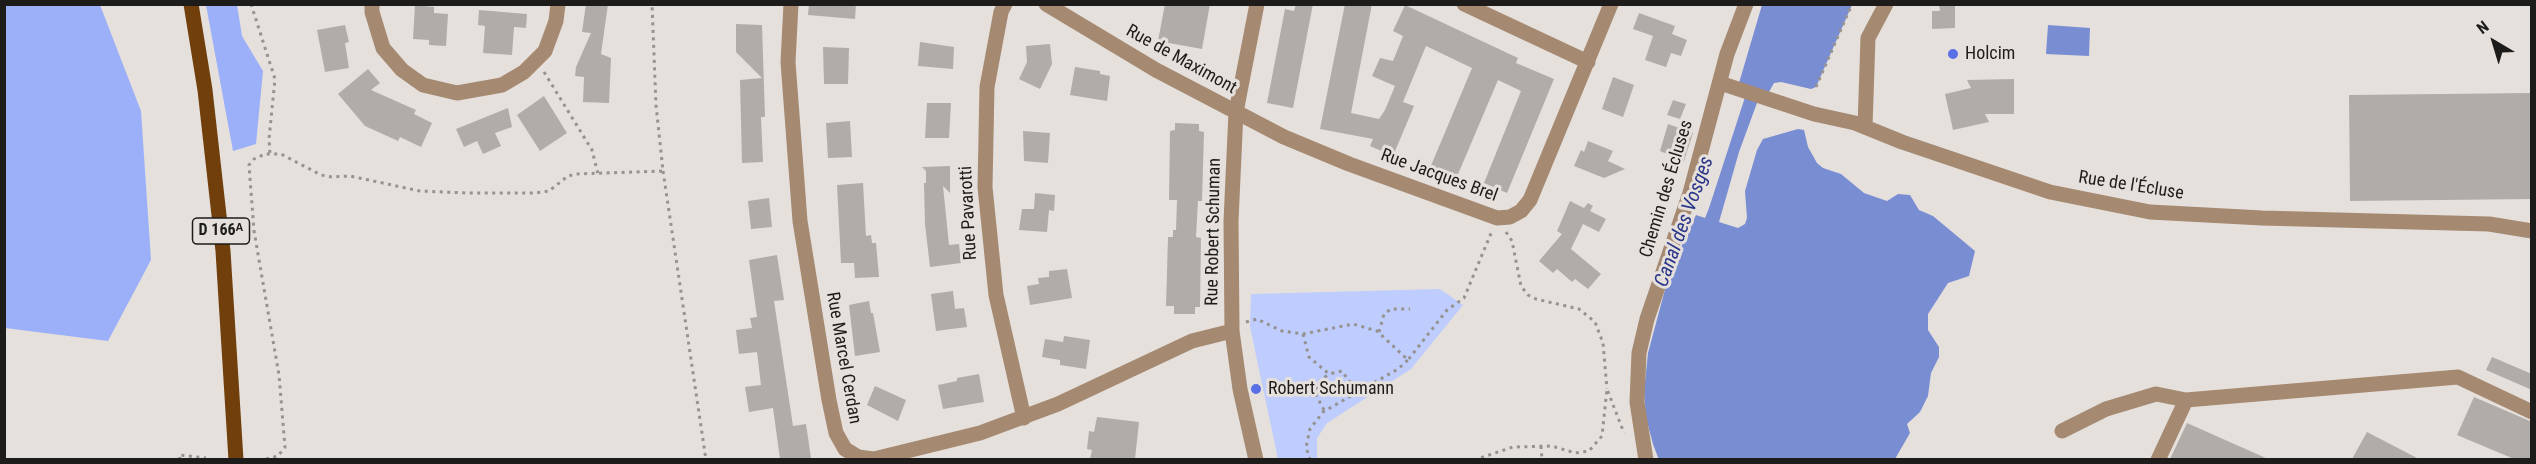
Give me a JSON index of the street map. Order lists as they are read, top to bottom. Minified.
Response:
{"streets":{"main road":["D 166ᴬ"],"street":["Rue de Maximont","Rue Jacques Brel","Rue de l'Écluse","Chemin des Écluses","Rue Pavarotti","Rue Robert Schuman","Rue Marcel Cerdan"]},"crossings":[["Rue de Maximont","Rue Jacques Brel"],["Rue de Maximont","Rue Robert Schuman"],["Rue Jacques Brel","Rue Robert Schuman"],["Rue de l'Écluse","Chemin des Écluses"],["Rue Pavarotti","Rue Marcel Cerdan"],["Rue Robert Schuman","Rue Marcel Cerdan"]],"water":["Canal des Vosges"],"places":["Holcim","Robert Schumann"],"north":"top left"}
